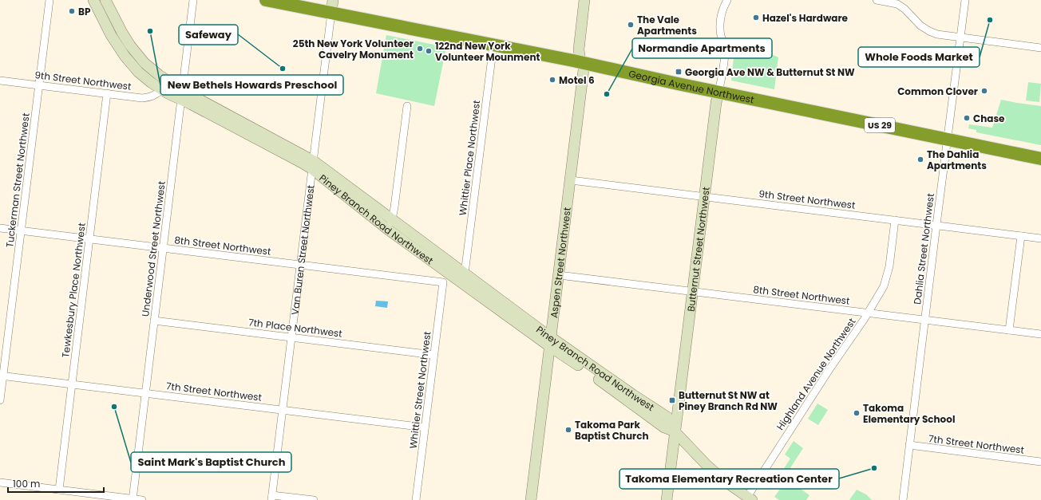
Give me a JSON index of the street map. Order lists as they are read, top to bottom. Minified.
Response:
{"streets":{"highway":["Georgia Avenue Northwest","US 29"],"main road":["Piney Branch Road Northwest","Butternut Street Northwest","Aspen Street Northwest"],"street":["9th Street Northwest","Whittier Place Northwest","Tuckerman Street Northwest","8th Street Northwest","Underwood Street Northwest","Dahlia Street Northwest","Van Buren Street Northwest","Tewkesbury Place Northwest","7th Place Northwest","Highland Avenue Northwest","Whittier Street Northwest","7th Street Northwest"]},"crossings":[["9th Street Northwest","Tuckerman Street Northwest"],["9th Street Northwest","Piney Branch Road Northwest"],["9th Street Northwest","Butternut Street Northwest"],["9th Street Northwest","Dahlia Street Northwest"],["9th Street Northwest","Aspen Street Northwest"],["9th Street Northwest","Tewkesbury Place Northwest"],["9th Street Northwest","Highland Avenue Northwest"],["Georgia Avenue Northwest","Whittier Place Northwest"],["Georgia Avenue Northwest","Butternut Street Northwest"],["Georgia Avenue Northwest","Dahlia Street Northwest"],["Georgia Avenue Northwest","Van Buren Street Northwest"],["Georgia Avenue Northwest","Aspen Street Northwest"],["Whittier Place Northwest","Piney Branch Road Northwest"],["Tuckerman Street Northwest","8th Street Northwest"],["Tuckerman Street Northwest","7th Street Northwest"],["Piney Branch Road Northwest","Underwood Street Northwest"],["Piney Branch Road Northwest","Butternut Street Northwest"],["Piney Branch Road Northwest","Van Buren Street Northwest"],["Piney Branch Road Northwest","Aspen Street Northwest"],["Piney Branch Road Northwest","Highland Avenue Northwest"],["8th Street Northwest","Underwood Street Northwest"],["8th Street Northwest","Butternut Street Northwest"],["8th Street Northwest","Dahlia Street Northwest"],["8th Street Northwest","Van Buren Street Northwest"],["8th Street Northwest","Aspen Street Northwest"],["8th Street Northwest","Tewkesbury Place Northwest"],["8th Street Northwest","Highland Avenue Northwest"],["8th Street Northwest","Whittier Street Northwest"],["Underwood Street Northwest","7th Place Northwest"],["Underwood Street Northwest","7th Street Northwest"],["Dahlia Street Northwest","7th Street Northwest"],["Van Buren Street Northwest","7th Place Northwest"],["Van Buren Street Northwest","7th Street Northwest"],["Tewkesbury Place Northwest","7th Street Northwest"],["7th Place Northwest","Whittier Street Northwest"],["Whittier Street Northwest","7th Street Northwest"]],"places":{"other":["BP","Hazel's Hardware","Whole Foods Market","The Vale Apartments","New Bethels Howards Preschool","25th New York Volunteer Cavelry Monument","122nd New York Volunteer Mounment","Safeway","Motel 6","Common Clover","Normandie Apartments","Chase","The Dahlia Apartments","Saint Mark's Baptist Church","Takoma Elementary School","Takoma Park Baptist Church","Takoma Elementary Recreation Center"],"transit":["Georgia Ave NW & Butternut St NW","Butternut St NW at Piney Branch Rd NW"]},"scale_bar":"100 m"}
